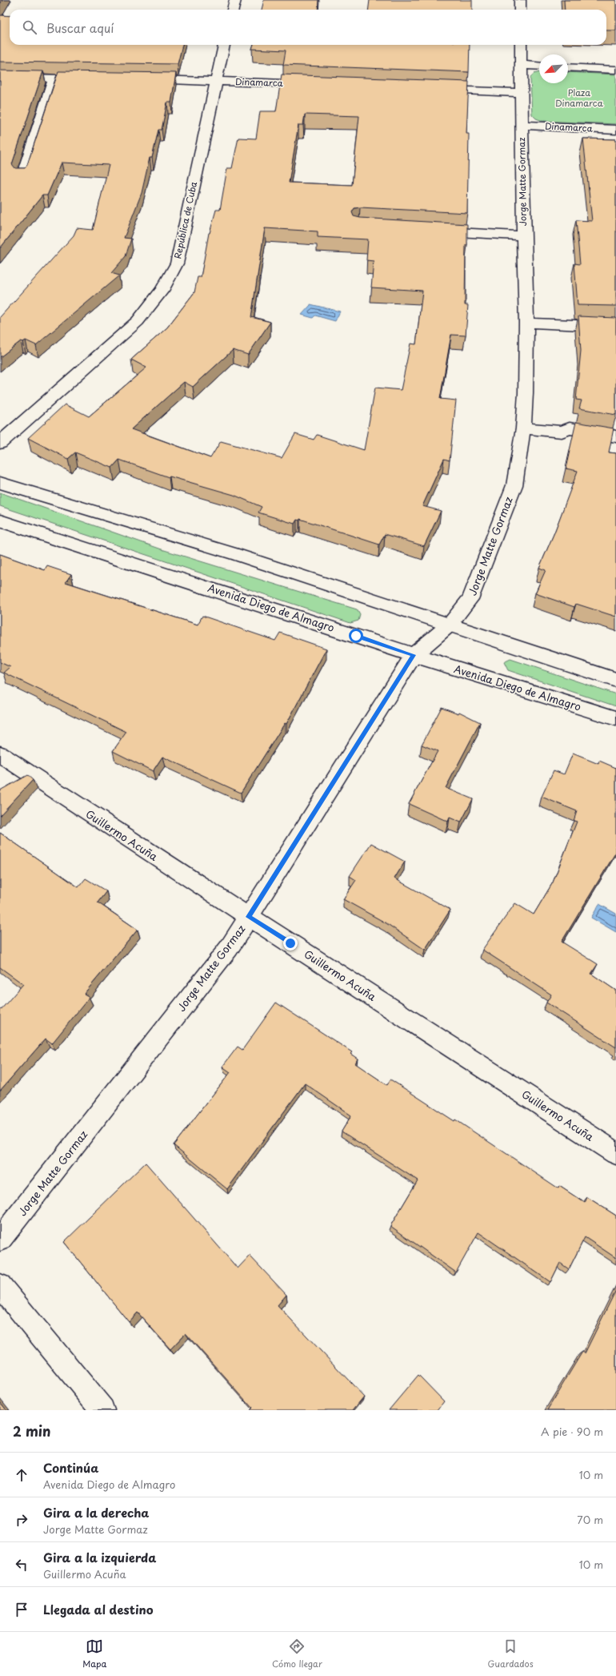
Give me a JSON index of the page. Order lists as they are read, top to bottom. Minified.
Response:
{"streets":{"street":["Dinamarca","Jorge Matte Gormaz","República de Cuba","Avenida Diego de Almagro","Guillermo Acuña"]},"crossings":[["Dinamarca","Jorge Matte Gormaz"],["Dinamarca","República de Cuba"],["Jorge Matte Gormaz","Avenida Diego de Almagro"],["Jorge Matte Gormaz","Guillermo Acuña"]],"parks":["Plaza Dinamarca"],"north":"bottom left","page":{"search":"Buscar aquí","heading":["2 min","A pie · 90 m"],"list":[["Continúa","Avenida Diego de Almagro","10 m"],["Gira a la derecha","Jorge Matte Gormaz","70 m"],["Gira a la izquierda","Guillermo Acuña","10 m"],"Llegada al destino"],"nav":["Mapa","Cómo llegar","Guardados"]}}
